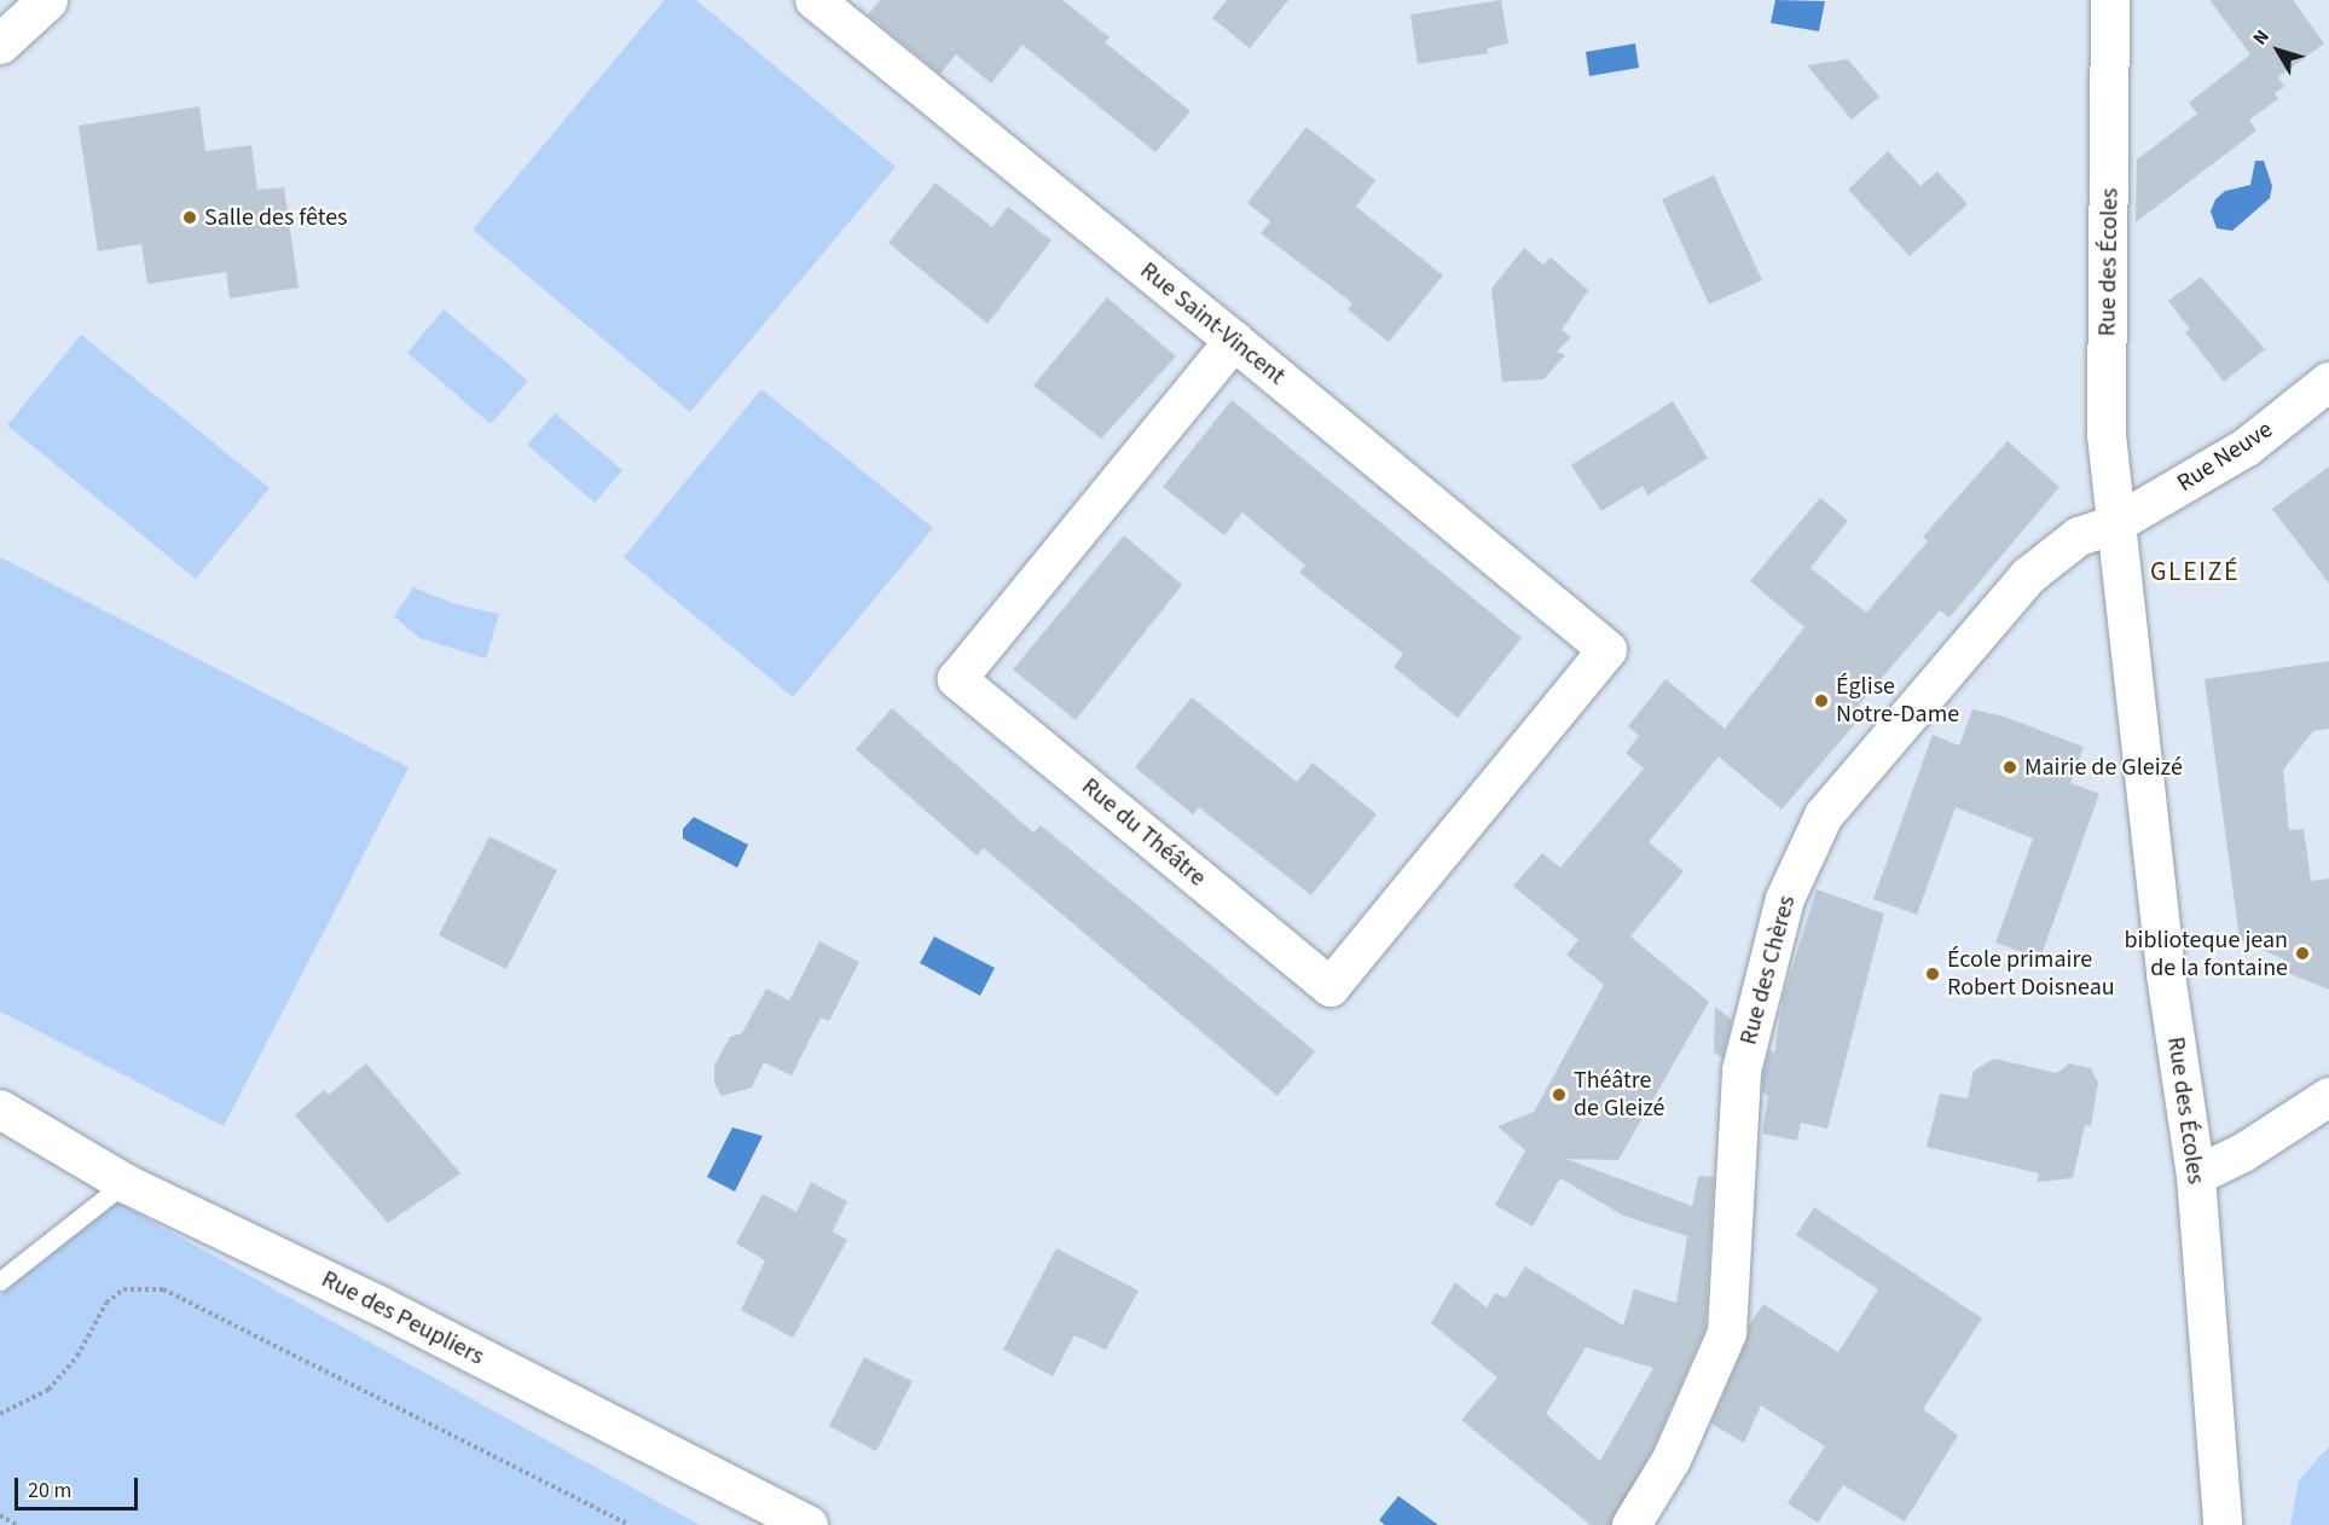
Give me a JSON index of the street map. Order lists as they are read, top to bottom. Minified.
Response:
{"streets":{"street":["Rue des Écoles","Rue Saint-Vincent","Rue Neuve","Rue du Théâtre","Rue des Chères","Rue des Peupliers"]},"crossings":[["Rue des Écoles","Rue Neuve"],["Rue des Écoles","Rue des Chères"],["Rue Saint-Vincent","Rue du Théâtre"],["Rue Neuve","Rue des Chères"]],"districts":["GLEIZÉ"],"places":["Salle des fêtes","Église Notre-Dame","Mairie de Gleizé","biblioteque jean de la fontaine","École primaire Robert Doisneau","Théâtre de Gleizé"],"scale_bar":"20 m","north":"top left"}
